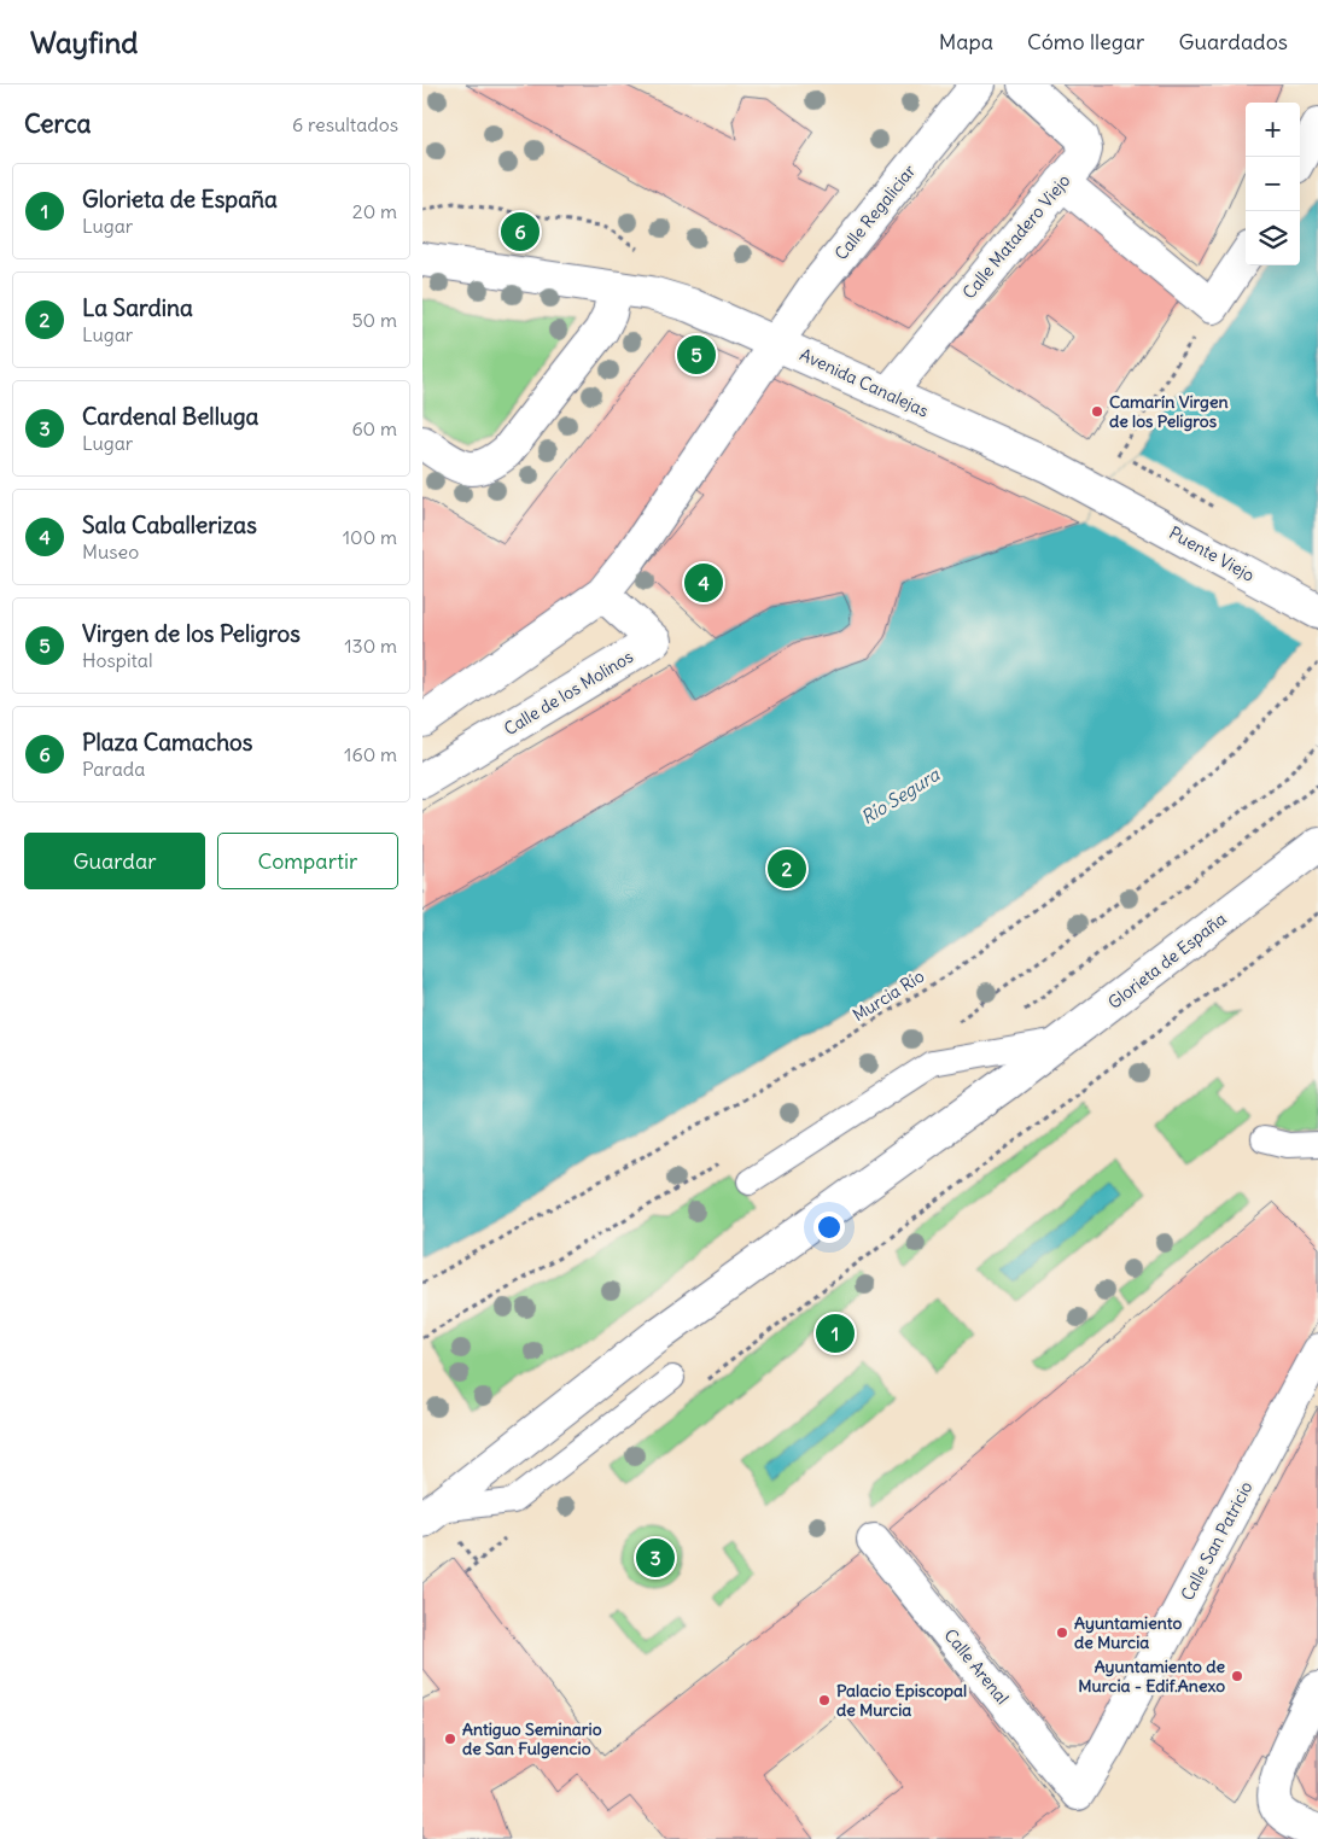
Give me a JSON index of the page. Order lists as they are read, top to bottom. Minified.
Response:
{"streets":{"street":["Calle Regaliciar","Calle Matadero Viejo","Avenida Canalejas","Puente Viejo","Calle de los Molinos","Glorieta de España","Calle San Patricio","Calle Arenal"],"path":["Murcia Río"]},"crossings":[["Calle Regaliciar","Avenida Canalejas"],["Calle Matadero Viejo","Avenida Canalejas"],["Avenida Canalejas","Puente Viejo"],["Calle San Patricio","Calle Arenal"]],"water":["Río Segura"],"places":["Camarín Virgen de los Peligros","Ayuntamiento de Murcia","Ayuntamiento de Murcia - Edif.Anexo","Palacio Episcopal de Murcia","Antiguo Seminario de San Fulgencio"],"page":{"header":"Wayfind","nav":["Mapa","Cómo llegar","Guardados"],"heading":["Cerca","6 resultados"],"map_buttons":["+","−"],"list":[{"mark":"1","name":"Glorieta de España","note":"Lugar","value":"20 m"},{"mark":"2","name":"La Sardina","note":"Lugar","value":"50 m"},{"mark":"3","name":"Cardenal Belluga","note":"Lugar","value":"60 m"},{"mark":"4","name":"Sala Caballerizas","note":"Museo","value":"100 m"},{"mark":"5","name":"Virgen de los Peligros","note":"Hospital","value":"130 m"},{"mark":"6","name":"Plaza Camachos","note":"Parada","value":"160 m"}],"pins":["6","5","4","2","1","3"],"buttons":["Guardar","Compartir"]}}
